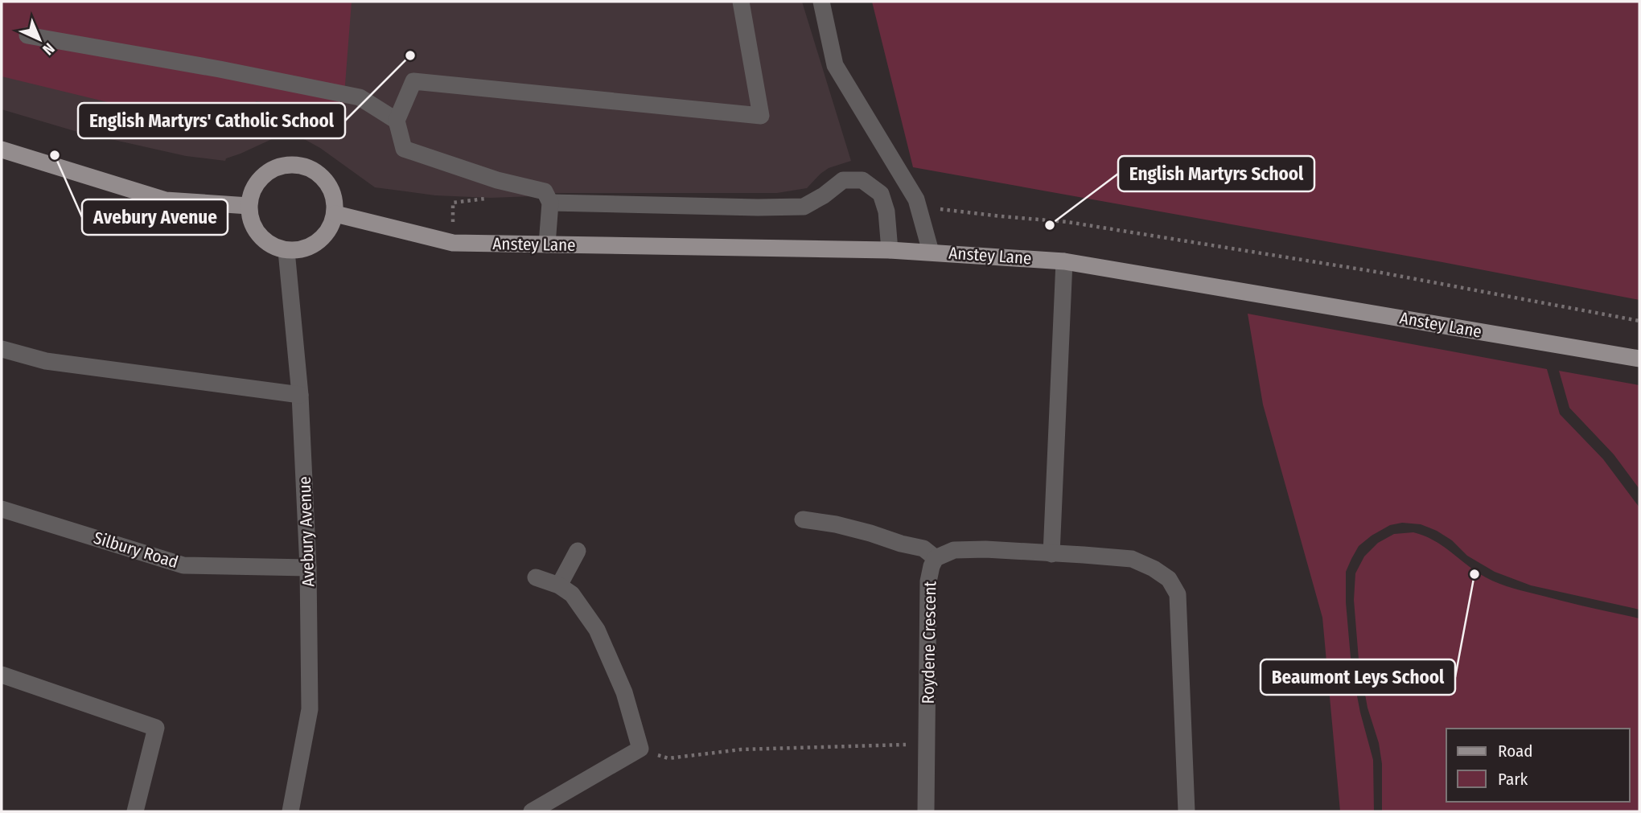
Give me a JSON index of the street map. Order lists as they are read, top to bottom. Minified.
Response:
{"streets":{"main road":["Anstey Lane"],"street":["Avebury Avenue","Silbury Road","Roydene Crescent"]},"crossings":[["Anstey Lane","Avebury Avenue"],["Avebury Avenue","Silbury Road"]],"places":["English Martyrs' Catholic School","Avebury Avenue","English Martyrs School","Beaumont Leys School"],"legend":["Road","Park"],"north":"bottom right"}
